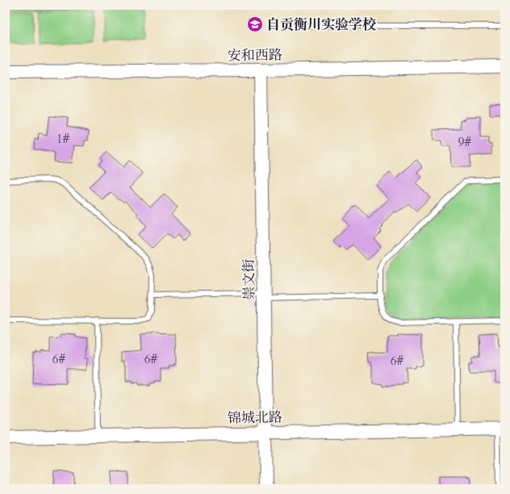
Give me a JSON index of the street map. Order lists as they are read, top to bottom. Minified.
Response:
{"streets":{"street":["安和西路","崇文街","锦城北路"]},"crossings":[["安和西路","崇文街"],["崇文街","锦城北路"]],"places":{"school or university":["自贡衡川实验学校"]},"house_numbers":["1#","9#","6#","6#","6#"]}
